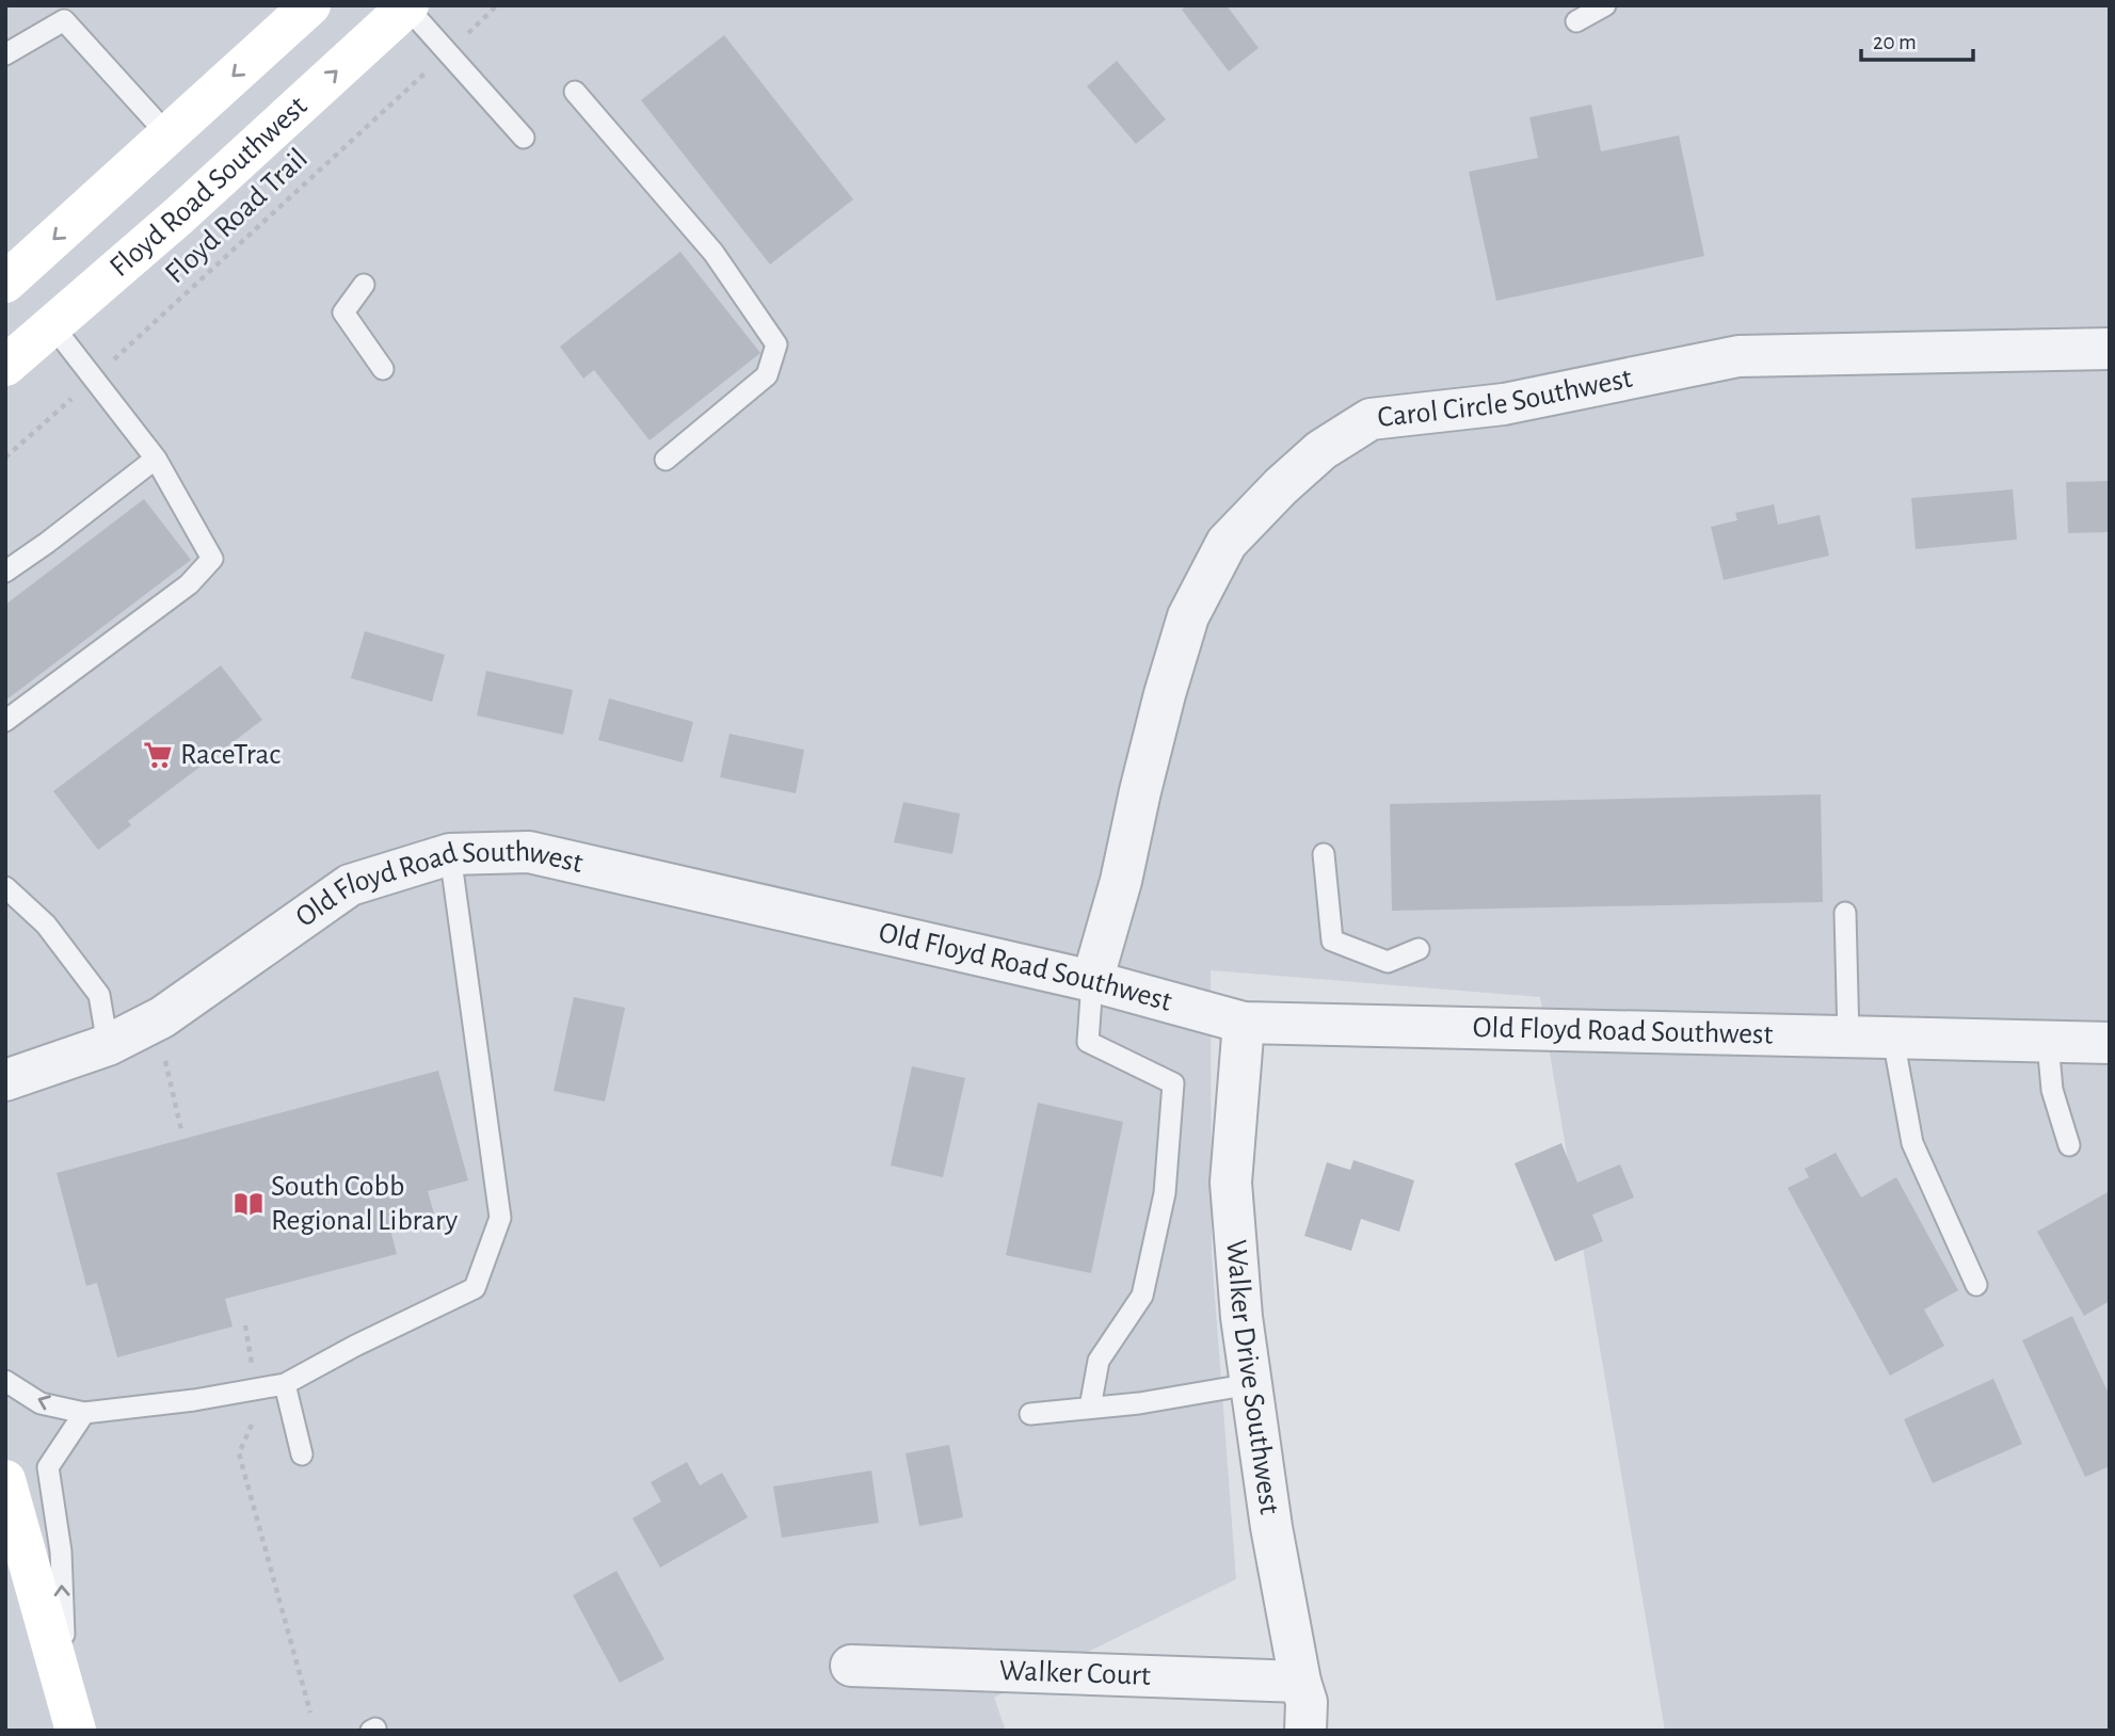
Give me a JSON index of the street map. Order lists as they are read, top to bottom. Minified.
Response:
{"streets":{"main road":["Floyd Road Southwest"],"street":["Carol Circle Southwest","Old Floyd Road Southwest","Walker Drive Southwest","Walker Court"],"path":["Floyd Road Trail"]},"crossings":[["Carol Circle Southwest","Old Floyd Road Southwest"],["Old Floyd Road Southwest","Walker Drive Southwest"],["Walker Drive Southwest","Walker Court"]],"places":{"supermarket":["RaceTrac"],"library":["South Cobb Regional Library"]},"scale_bar":"20 m"}
